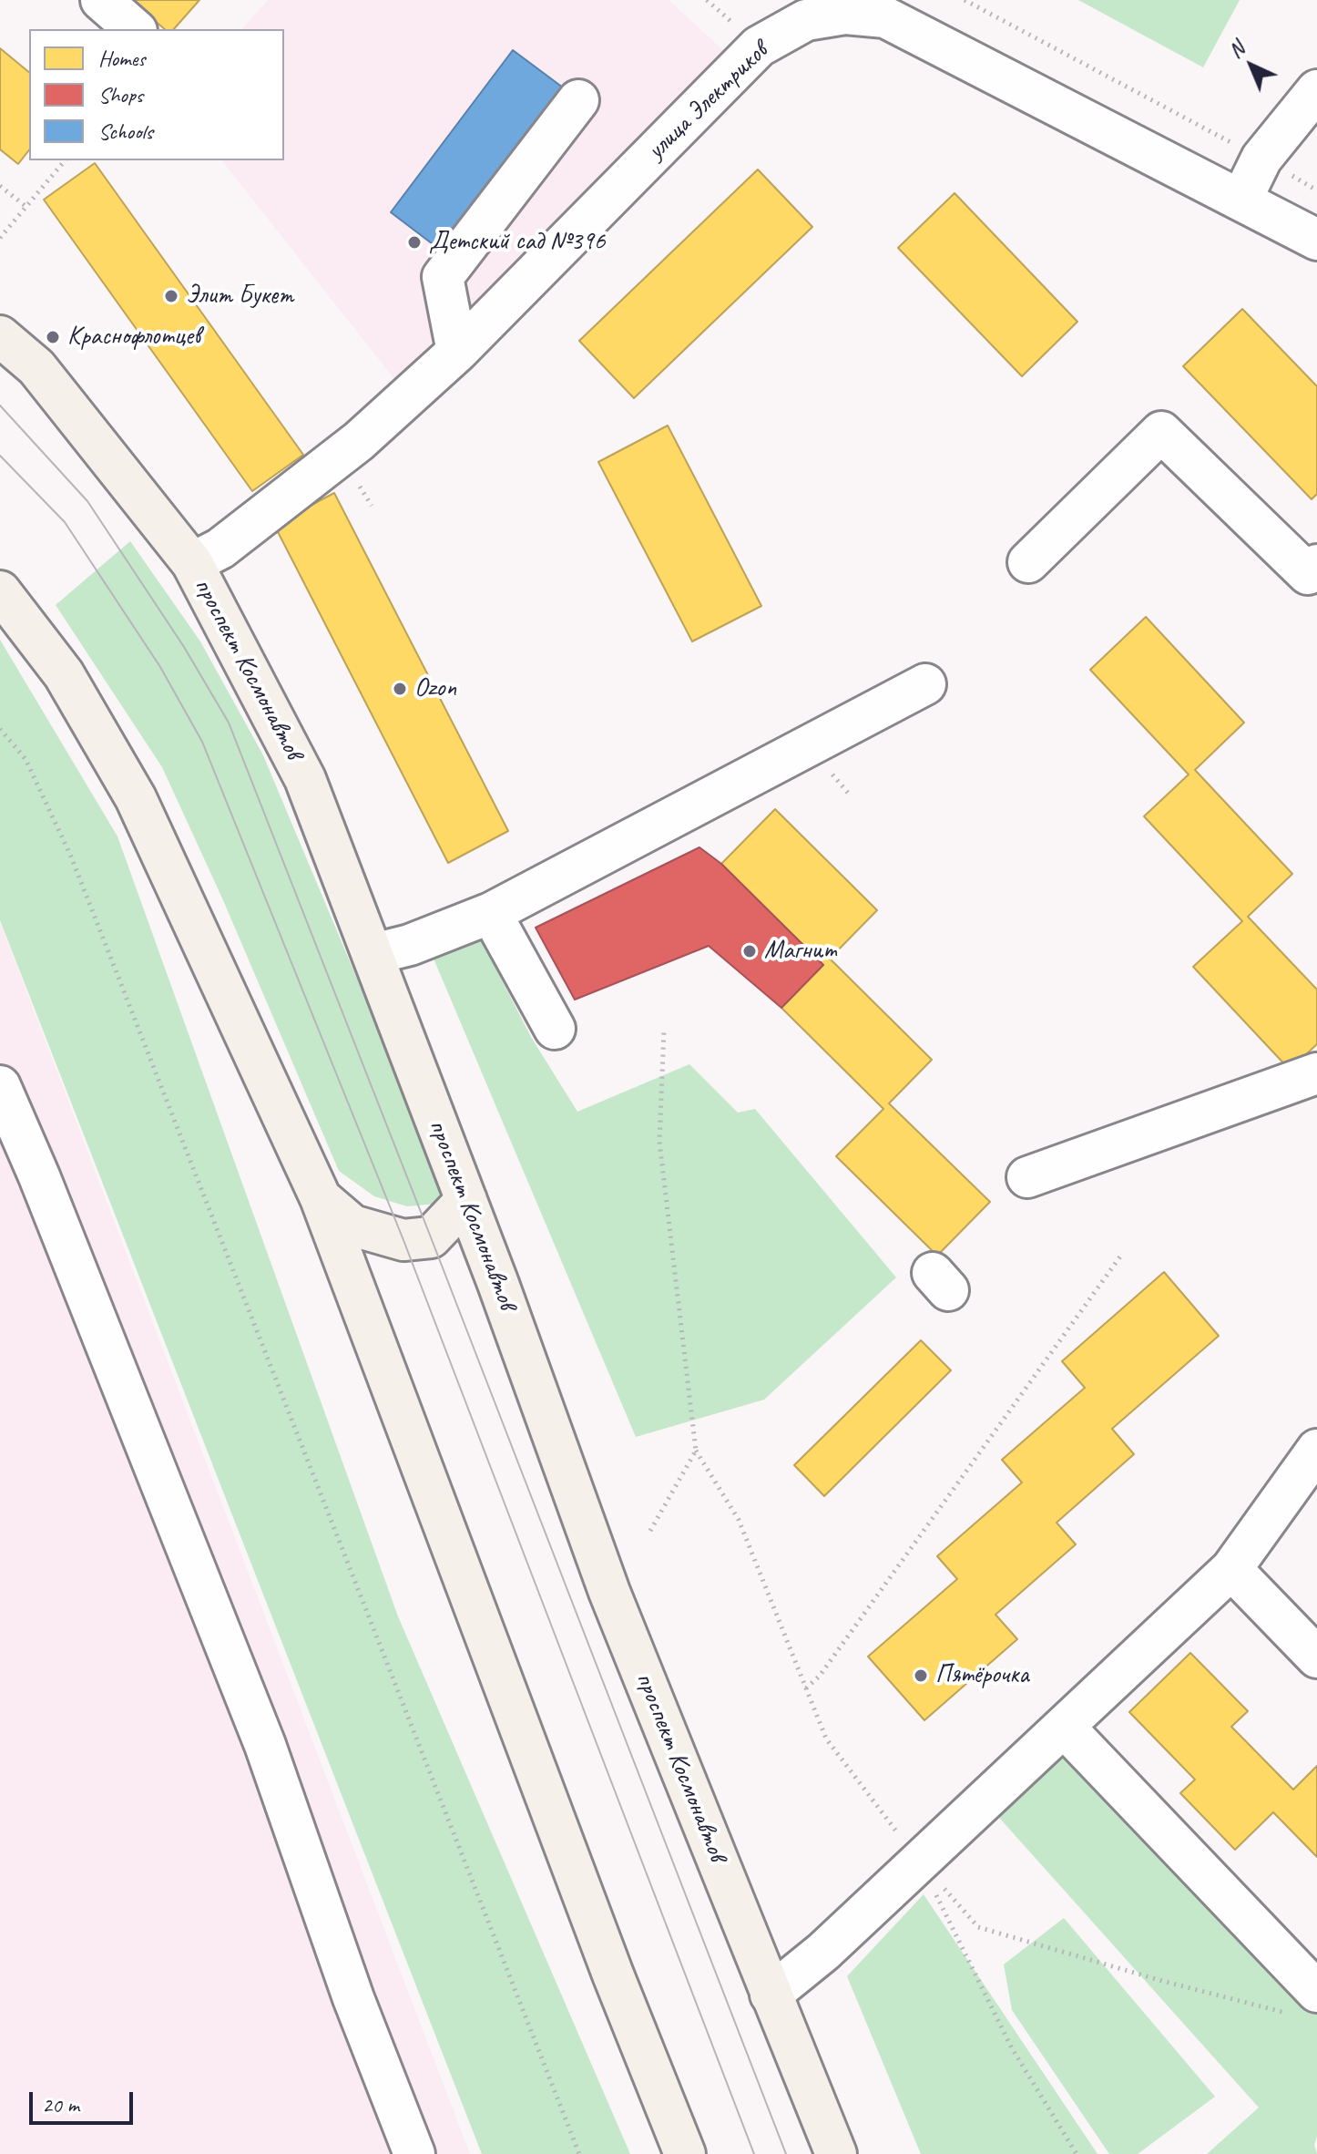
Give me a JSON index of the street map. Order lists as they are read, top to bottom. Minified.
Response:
{"streets":{"main road":["проспект Космонавтов"],"lane":["улица Электриков"]},"crossings":[["улица Электриков","проспект Космонавтов"]],"places":["Детский сад №396","Элит Букет","Краснофлотцев","Ozon","Магнит","Пятёрочка"],"legend":["Homes","Shops","Schools"],"scale_bar":"20 m","north":"top left"}
